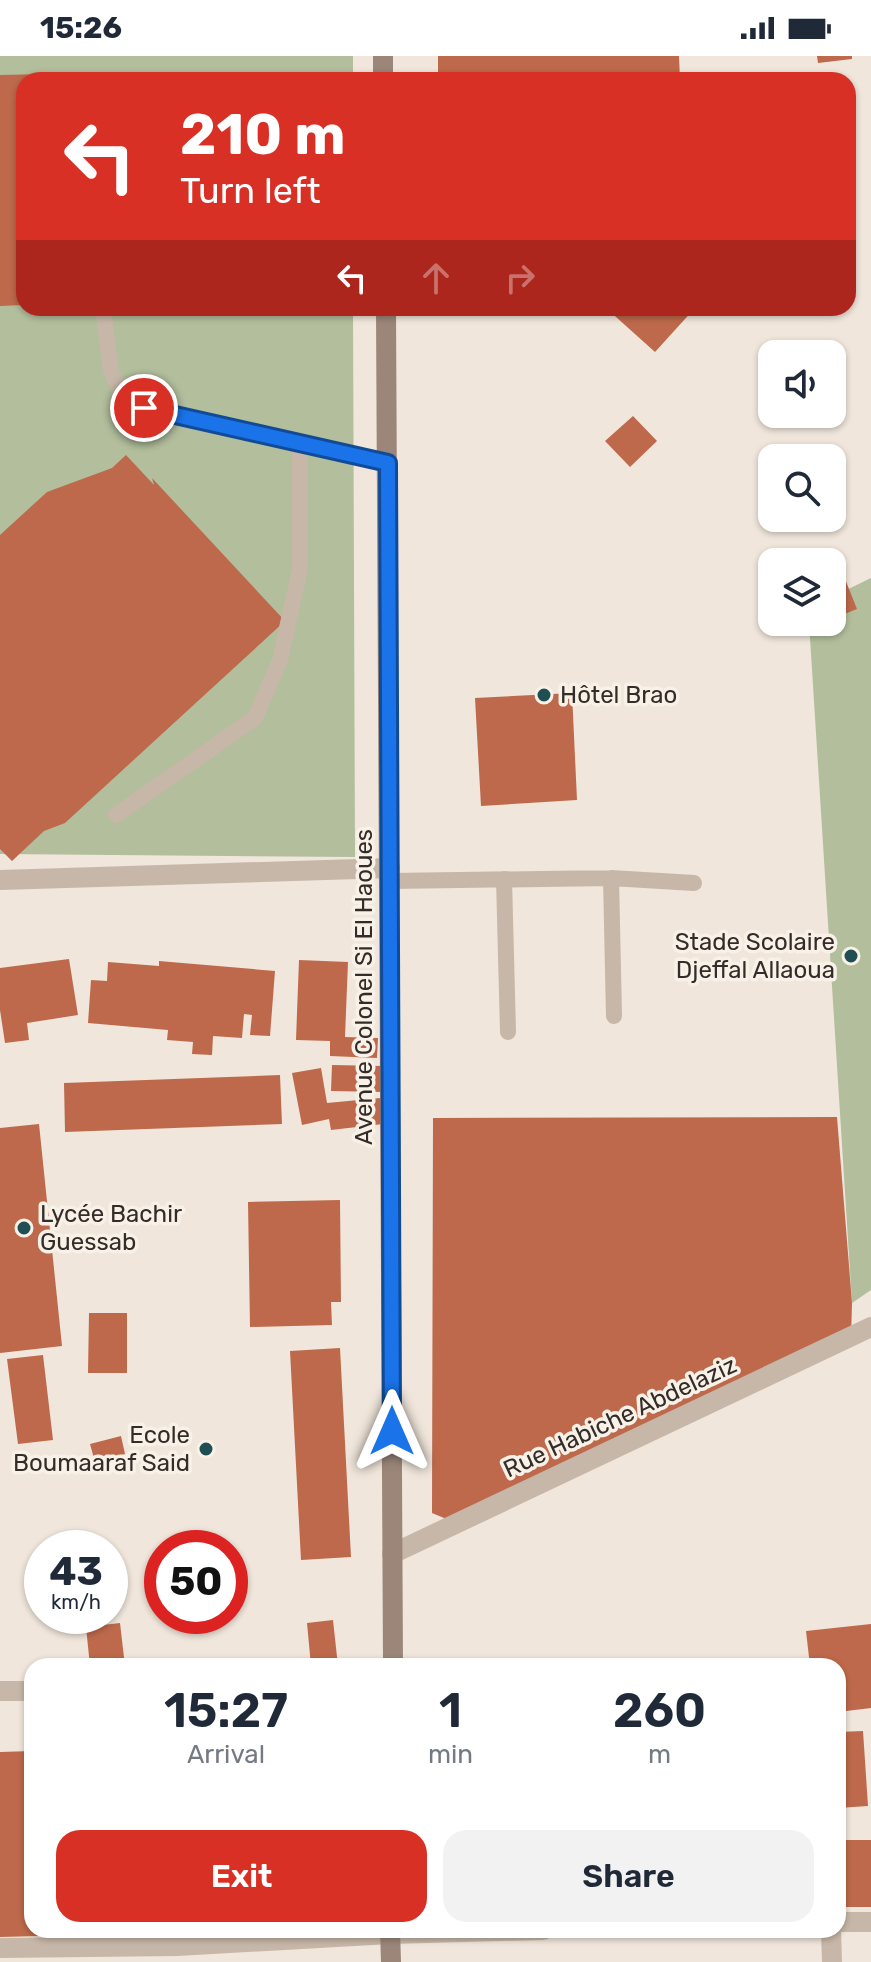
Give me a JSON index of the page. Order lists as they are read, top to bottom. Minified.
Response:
{"streets":{"main road":["Avenue Colonel Si El Haoues"],"street":["Rue Habiche Abdelaziz"]},"crossings":[["Avenue Colonel Si El Haoues","Rue Habiche Abdelaziz"]],"places":["Hôtel Brao","Stade Scolaire Djeffal Allaoua","Lycée Bachir Guessab","Ecole Boumaaraf Said"],"page":{"status":"15:26","turn":["210 m","Turn left"],"speed":"43 km/h","limit":"50","eta":["15:27","Arrival","1","min","260","m"],"buttons":["Exit","Share"]}}
